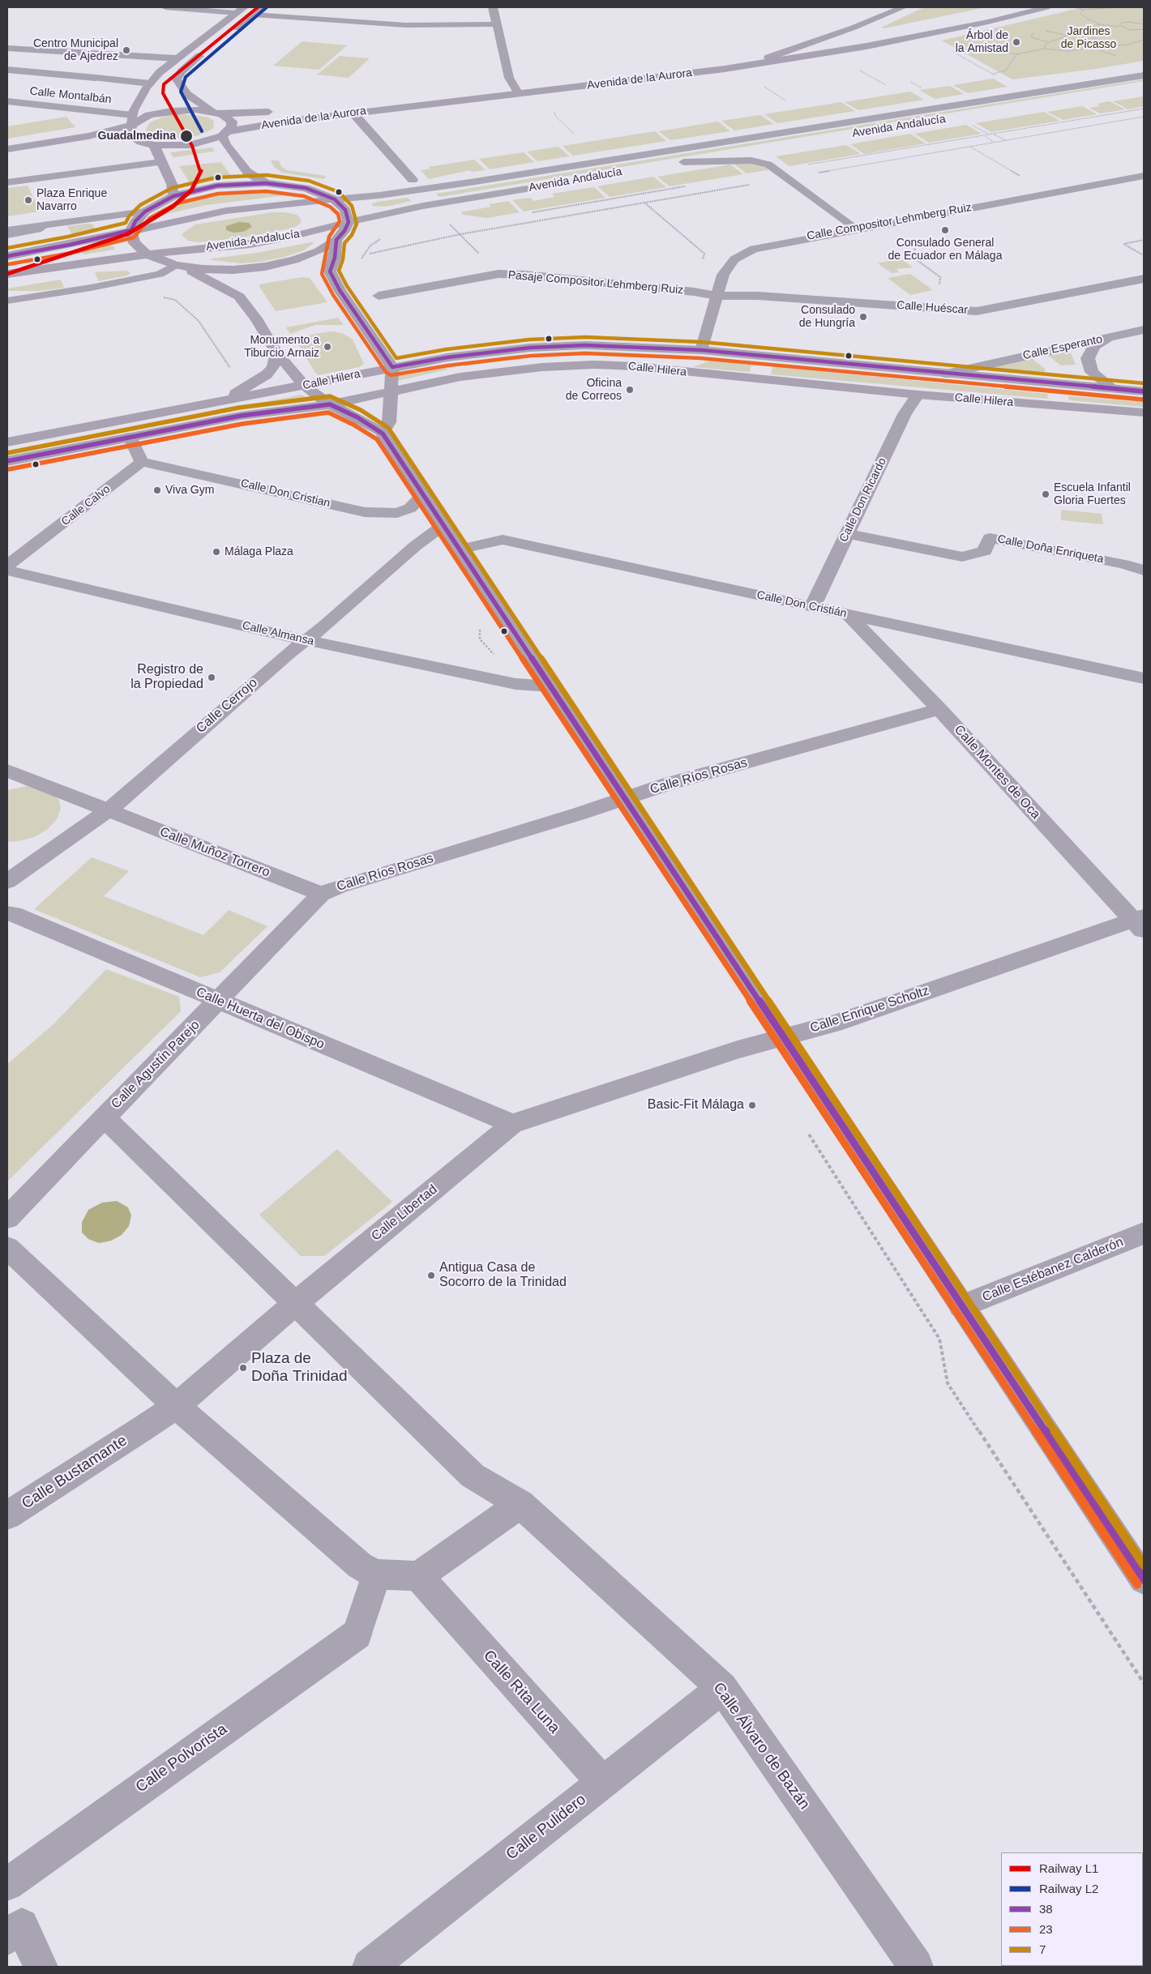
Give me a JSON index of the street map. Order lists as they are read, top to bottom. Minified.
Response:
{"streets":{"main road":["Avenida de la Aurora","Avenida Andalucía","Calle Hilera"],"street":["Calle Montalbán","Calle Compositor Lehmberg Ruiz","Pasaje Compositor Lehmberg Ruiz","Calle Huéscar","Calle Esperanto","Calle Don Cristian","Calle Don Ricardo","Calle Calvo","Calle Doña Enriqueta","Calle Don Cristián","Calle Almansa","Calle Cerrojo","Calle Montes de Oca","Calle Ríos Rosas","Calle Muñoz Torrero","Calle Enrique Scholtz","Calle Huerta del Obispo","Calle Agustín Parejo","Calle Libertad","Calle Estébanez Calderón","Calle Bustamante","Calle Rita Luna","Calle Álvaro de Bazán","Calle Polvorista","Calle Pulidero"]},"crossings":[["Avenida de la Aurora","Calle Montalbán"],["Calle Compositor Lehmberg Ruiz","Pasaje Compositor Lehmberg Ruiz"],["Calle Compositor Lehmberg Ruiz","Calle Huéscar"],["Calle Compositor Lehmberg Ruiz","Calle Hilera"],["Pasaje Compositor Lehmberg Ruiz","Calle Huéscar"],["Calle Esperanto","Calle Hilera"],["Calle Hilera","Calle Don Ricardo"],["Calle Don Cristian","Calle Calvo"],["Calle Don Ricardo","Calle Doña Enriqueta"],["Calle Don Ricardo","Calle Don Cristián"],["Calle Don Cristián","Calle Montes de Oca"],["Calle Almansa","Calle Cerrojo"],["Calle Cerrojo","Calle Muñoz Torrero"],["Calle Montes de Oca","Calle Ríos Rosas"],["Calle Montes de Oca","Calle Enrique Scholtz"],["Calle Ríos Rosas","Calle Muñoz Torrero"],["Calle Ríos Rosas","Calle Agustín Parejo"],["Calle Muñoz Torrero","Calle Agustín Parejo"],["Calle Enrique Scholtz","Calle Huerta del Obispo"],["Calle Enrique Scholtz","Calle Libertad"],["Calle Huerta del Obispo","Calle Agustín Parejo"],["Calle Huerta del Obispo","Calle Libertad"],["Calle Libertad","Calle Bustamante"],["Calle Rita Luna","Calle Pulidero"],["Calle Álvaro de Bazán","Calle Pulidero"]],"parks":["Jardines de Picasso"],"places":["Árbol de la Amistad","Centro Municipal de Ajedrez","Guadalmedina","Plaza Enrique Navarro","Consulado General de Ecuador en Málaga","Consulado de Hungría","Monumento a Tiburcio Arnaiz","Oficina de Correos","Viva Gym","Escuela Infantil Gloria Fuertes","Málaga Plaza","Registro de la Propiedad","Basic-Fit Málaga","Antigua Casa de Socorro de la Trinidad","Plaza de Doña Trinidad"],"lines":["rail line L1","rail line L2","transit line 7","transit line 38","transit line 23"],"legend":["Railway L1","Railway L2","38","23","7"]}
